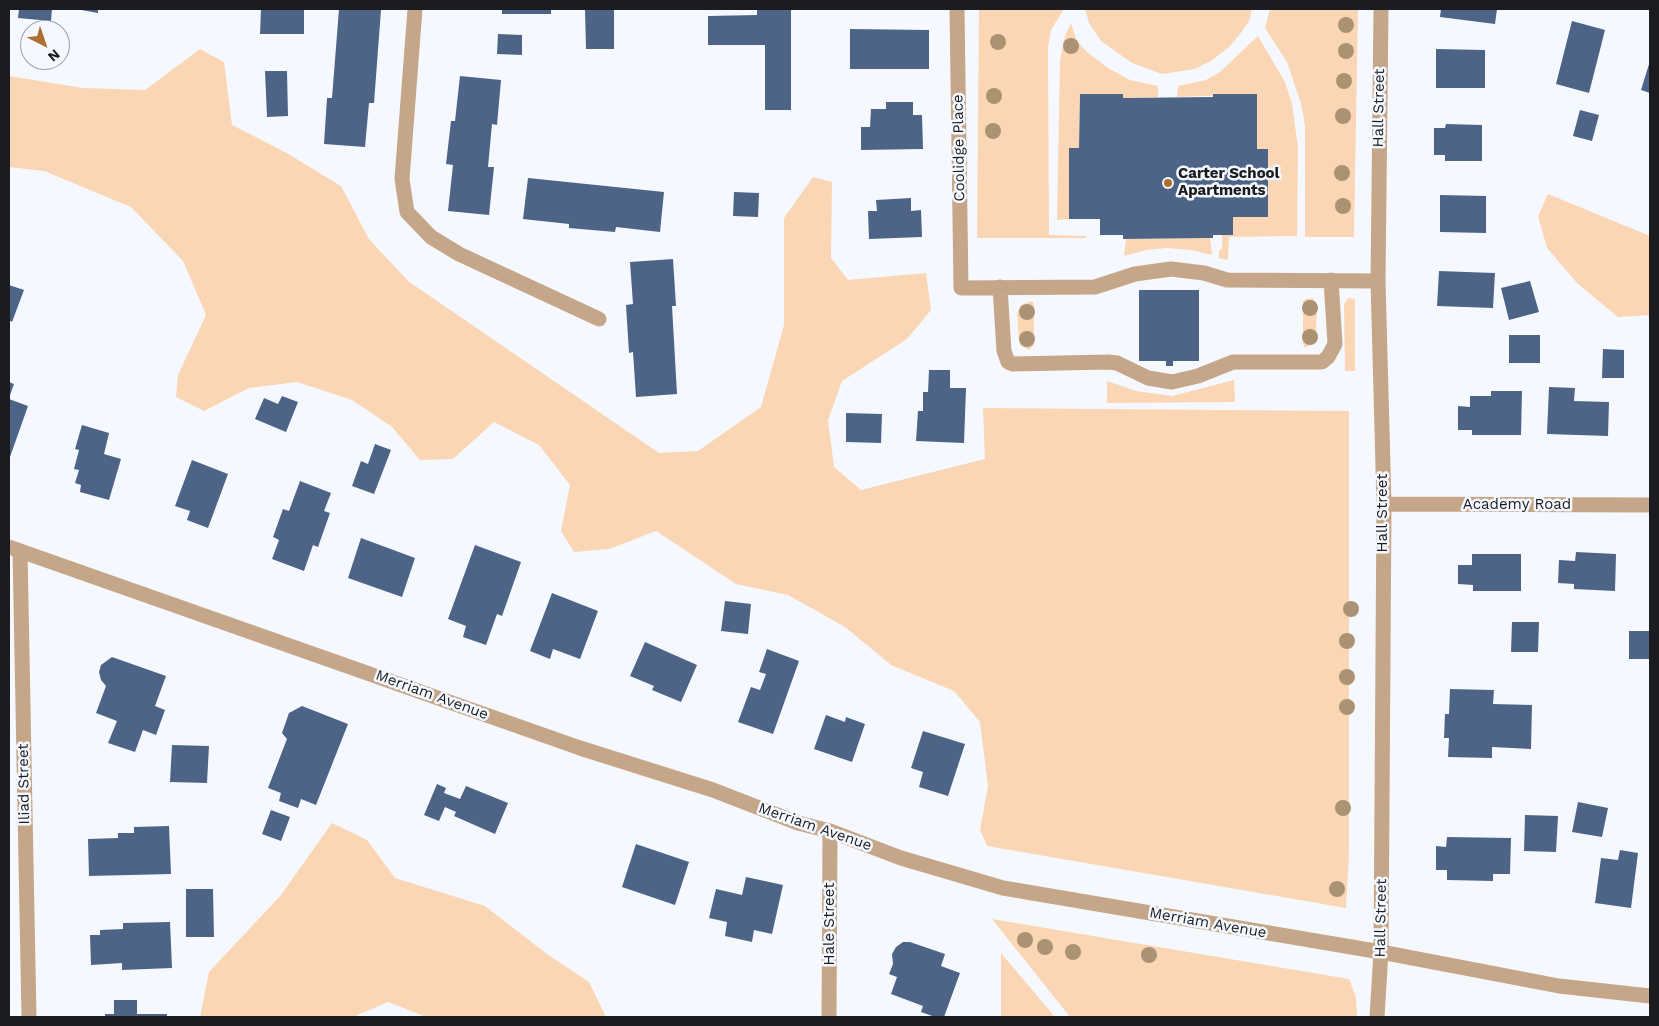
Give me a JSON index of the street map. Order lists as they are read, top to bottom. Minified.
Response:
{"streets":{"street":["Hall Street","Coolidge Place","Academy Road","Merriam Avenue","Iliad Street","Hale Street"]},"crossings":[["Hall Street","Academy Road"],["Hall Street","Merriam Avenue"],["Merriam Avenue","Iliad Street"],["Merriam Avenue","Hale Street"]],"places":["Carter School Apartments"],"north":"bottom right"}
